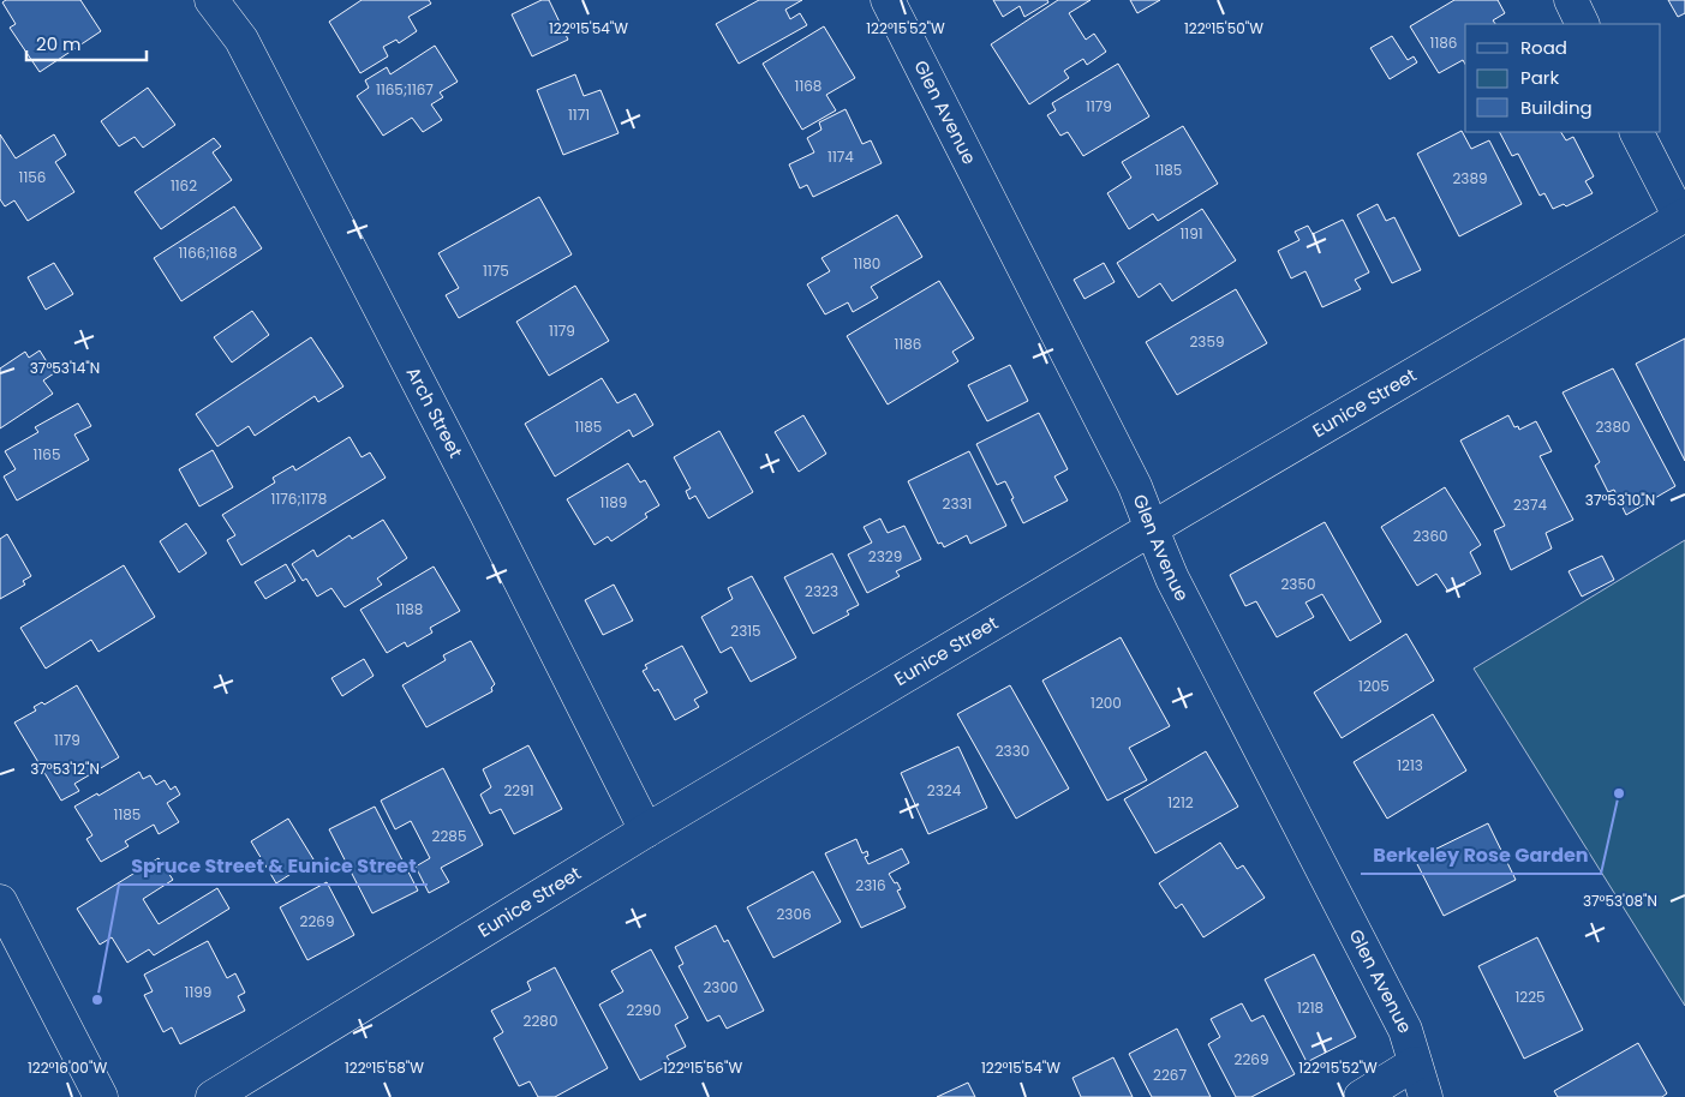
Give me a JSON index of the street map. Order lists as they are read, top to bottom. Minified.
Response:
{"streets":{"street":["Glen Avenue","Eunice Street","Arch Street"]},"crossings":[["Glen Avenue","Eunice Street"],["Eunice Street","Arch Street"]],"places":["Berkeley Rose Garden","Spruce Street & Eunice Street"],"house_numbers":["1186","1168","1165;1167","1179","1171","1174","1185","1156","2389","1162","1191","1166;1168","1180","1175","1179","2359","1186","1185","2380","1165","1176;1178","1189","2331","2374","2360","2329","2350","2323","1188","2315","1205","1200","1179","2330","1213","2291","2324","1212","1185","2285","2316","2306","2269","2300","1199","1225","1218","2290","2280","2269","2267"],"legend":["Road","Park","Building"],"scale_bar":"20 m","coordinates":["122°15'54\"W","122°15'52\"W","122°15'50\"W","37°53'14\"N","37°53'10\"N","37°53'12\"N","37°53'08\"N","122°16'00\"W","122°15'58\"W","122°15'56\"W"]}
